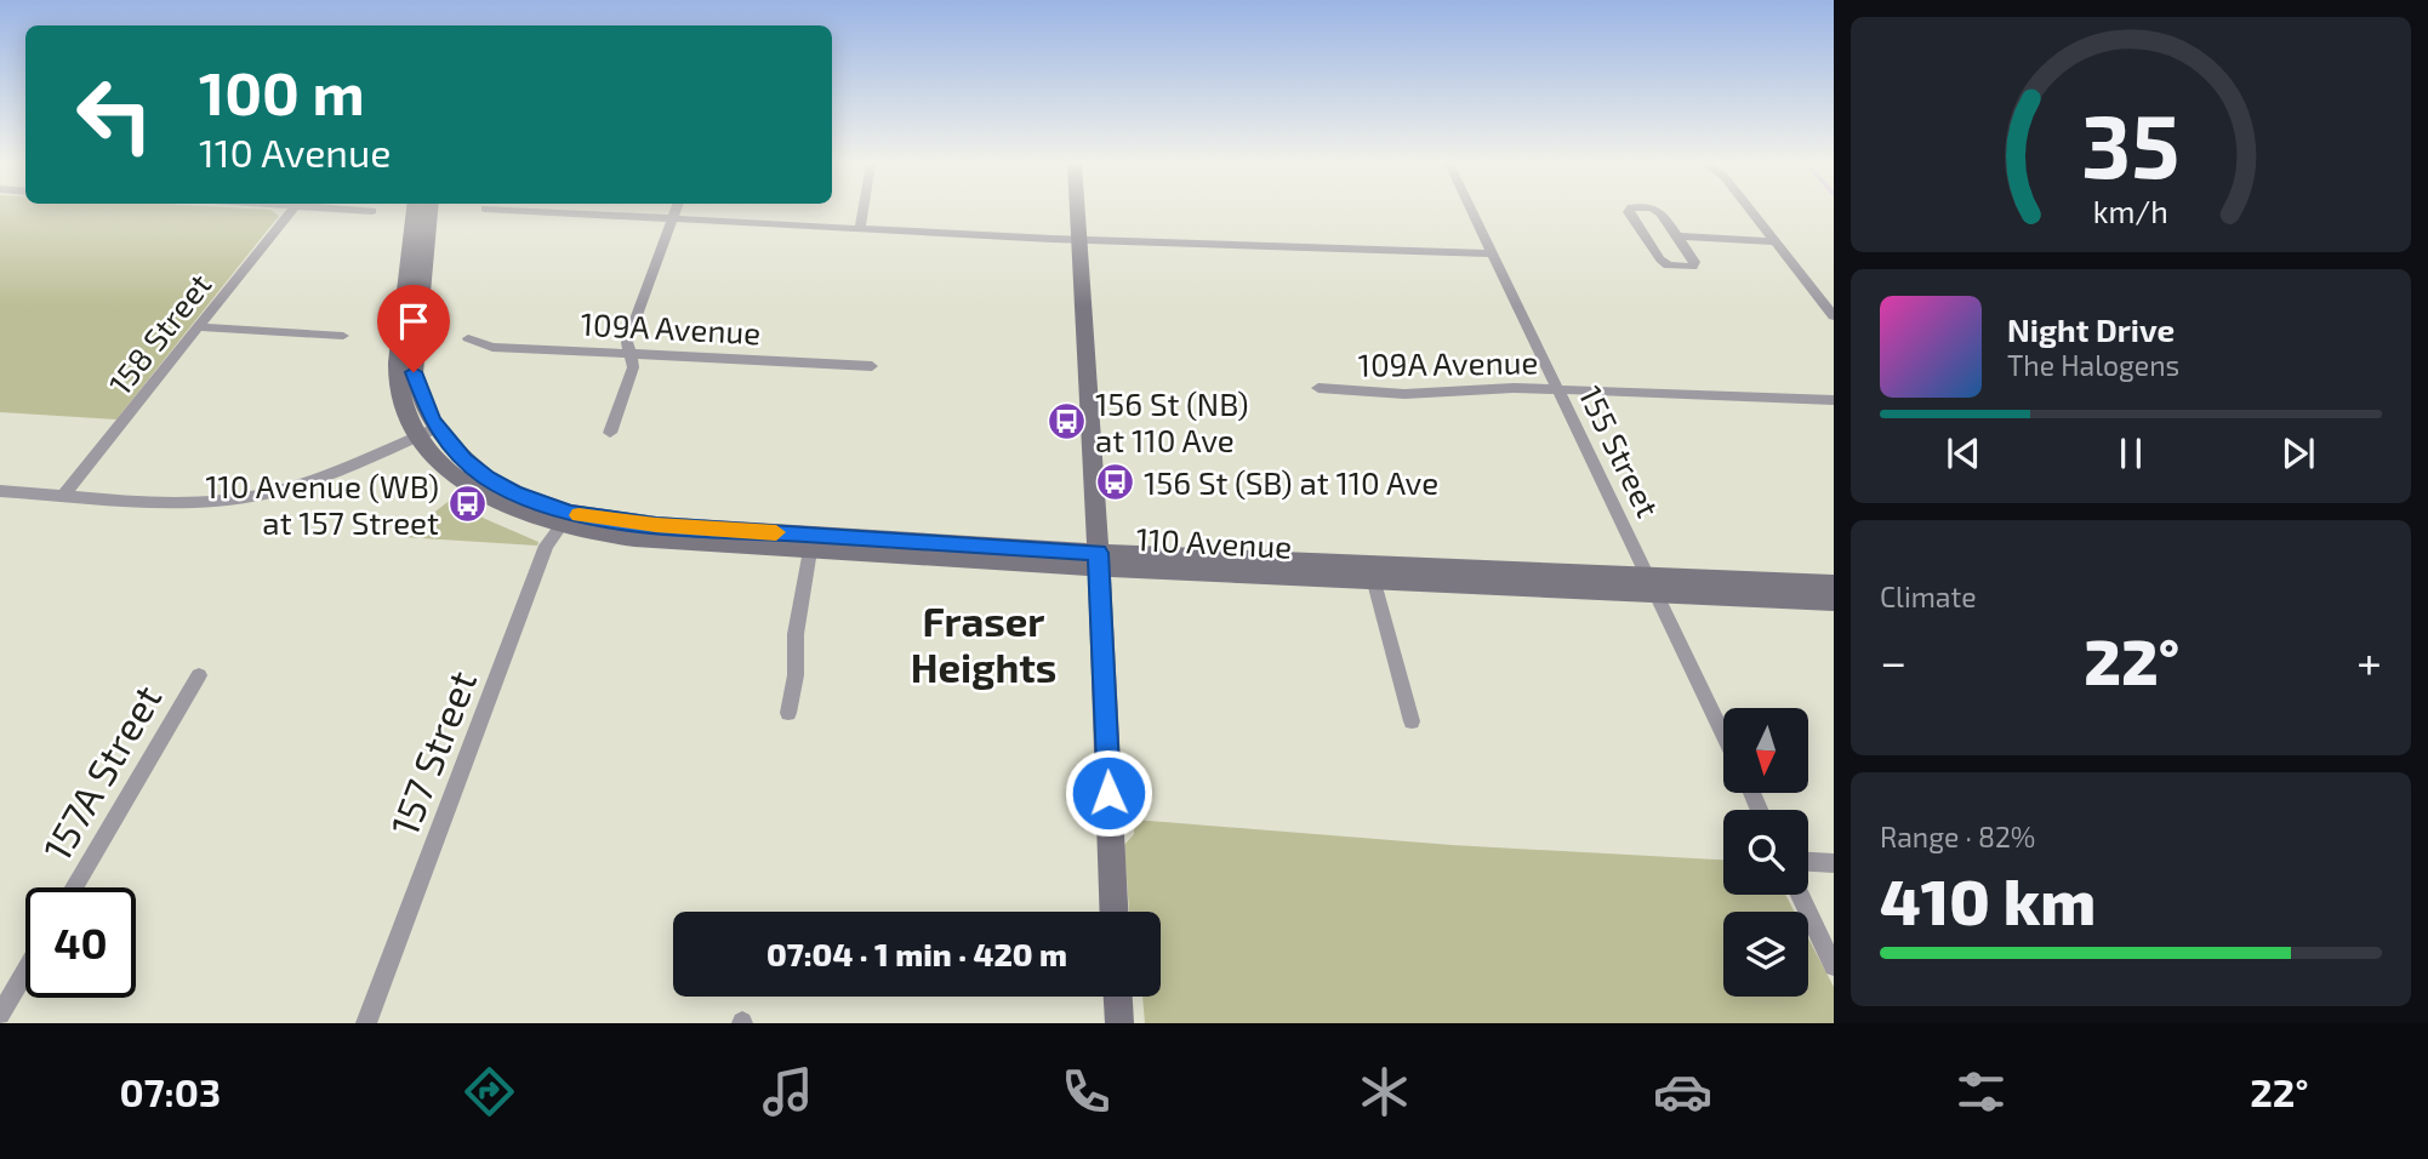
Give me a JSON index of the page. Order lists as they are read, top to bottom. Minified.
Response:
{"streets":{"street":["109A Avenue","158 Street","155 Street","110 Avenue","157 Street","157A Street"]},"crossings":[["109A Avenue","155 Street"],["155 Street","110 Avenue"],["110 Avenue","157 Street"]],"districts":["Fraser Heights"],"places":{"bus stop":["156 St (NB) at 110 Ave","156 St (SB) at 110 Ave","110 Avenue (WB) at 157 Street"]},"north":"bottom","page":{"turn":["100 m","110 Avenue"],"song":["Night Drive","The Halogens"],"tile":["Climate",["Range · 82%","410 km"]],"heat":["−","22°","+"],"limit":"40","trip":"07:04 · 1 min · 420 m","tabs":["07:03","22°"],"gauge":["35","km/h"]}}
